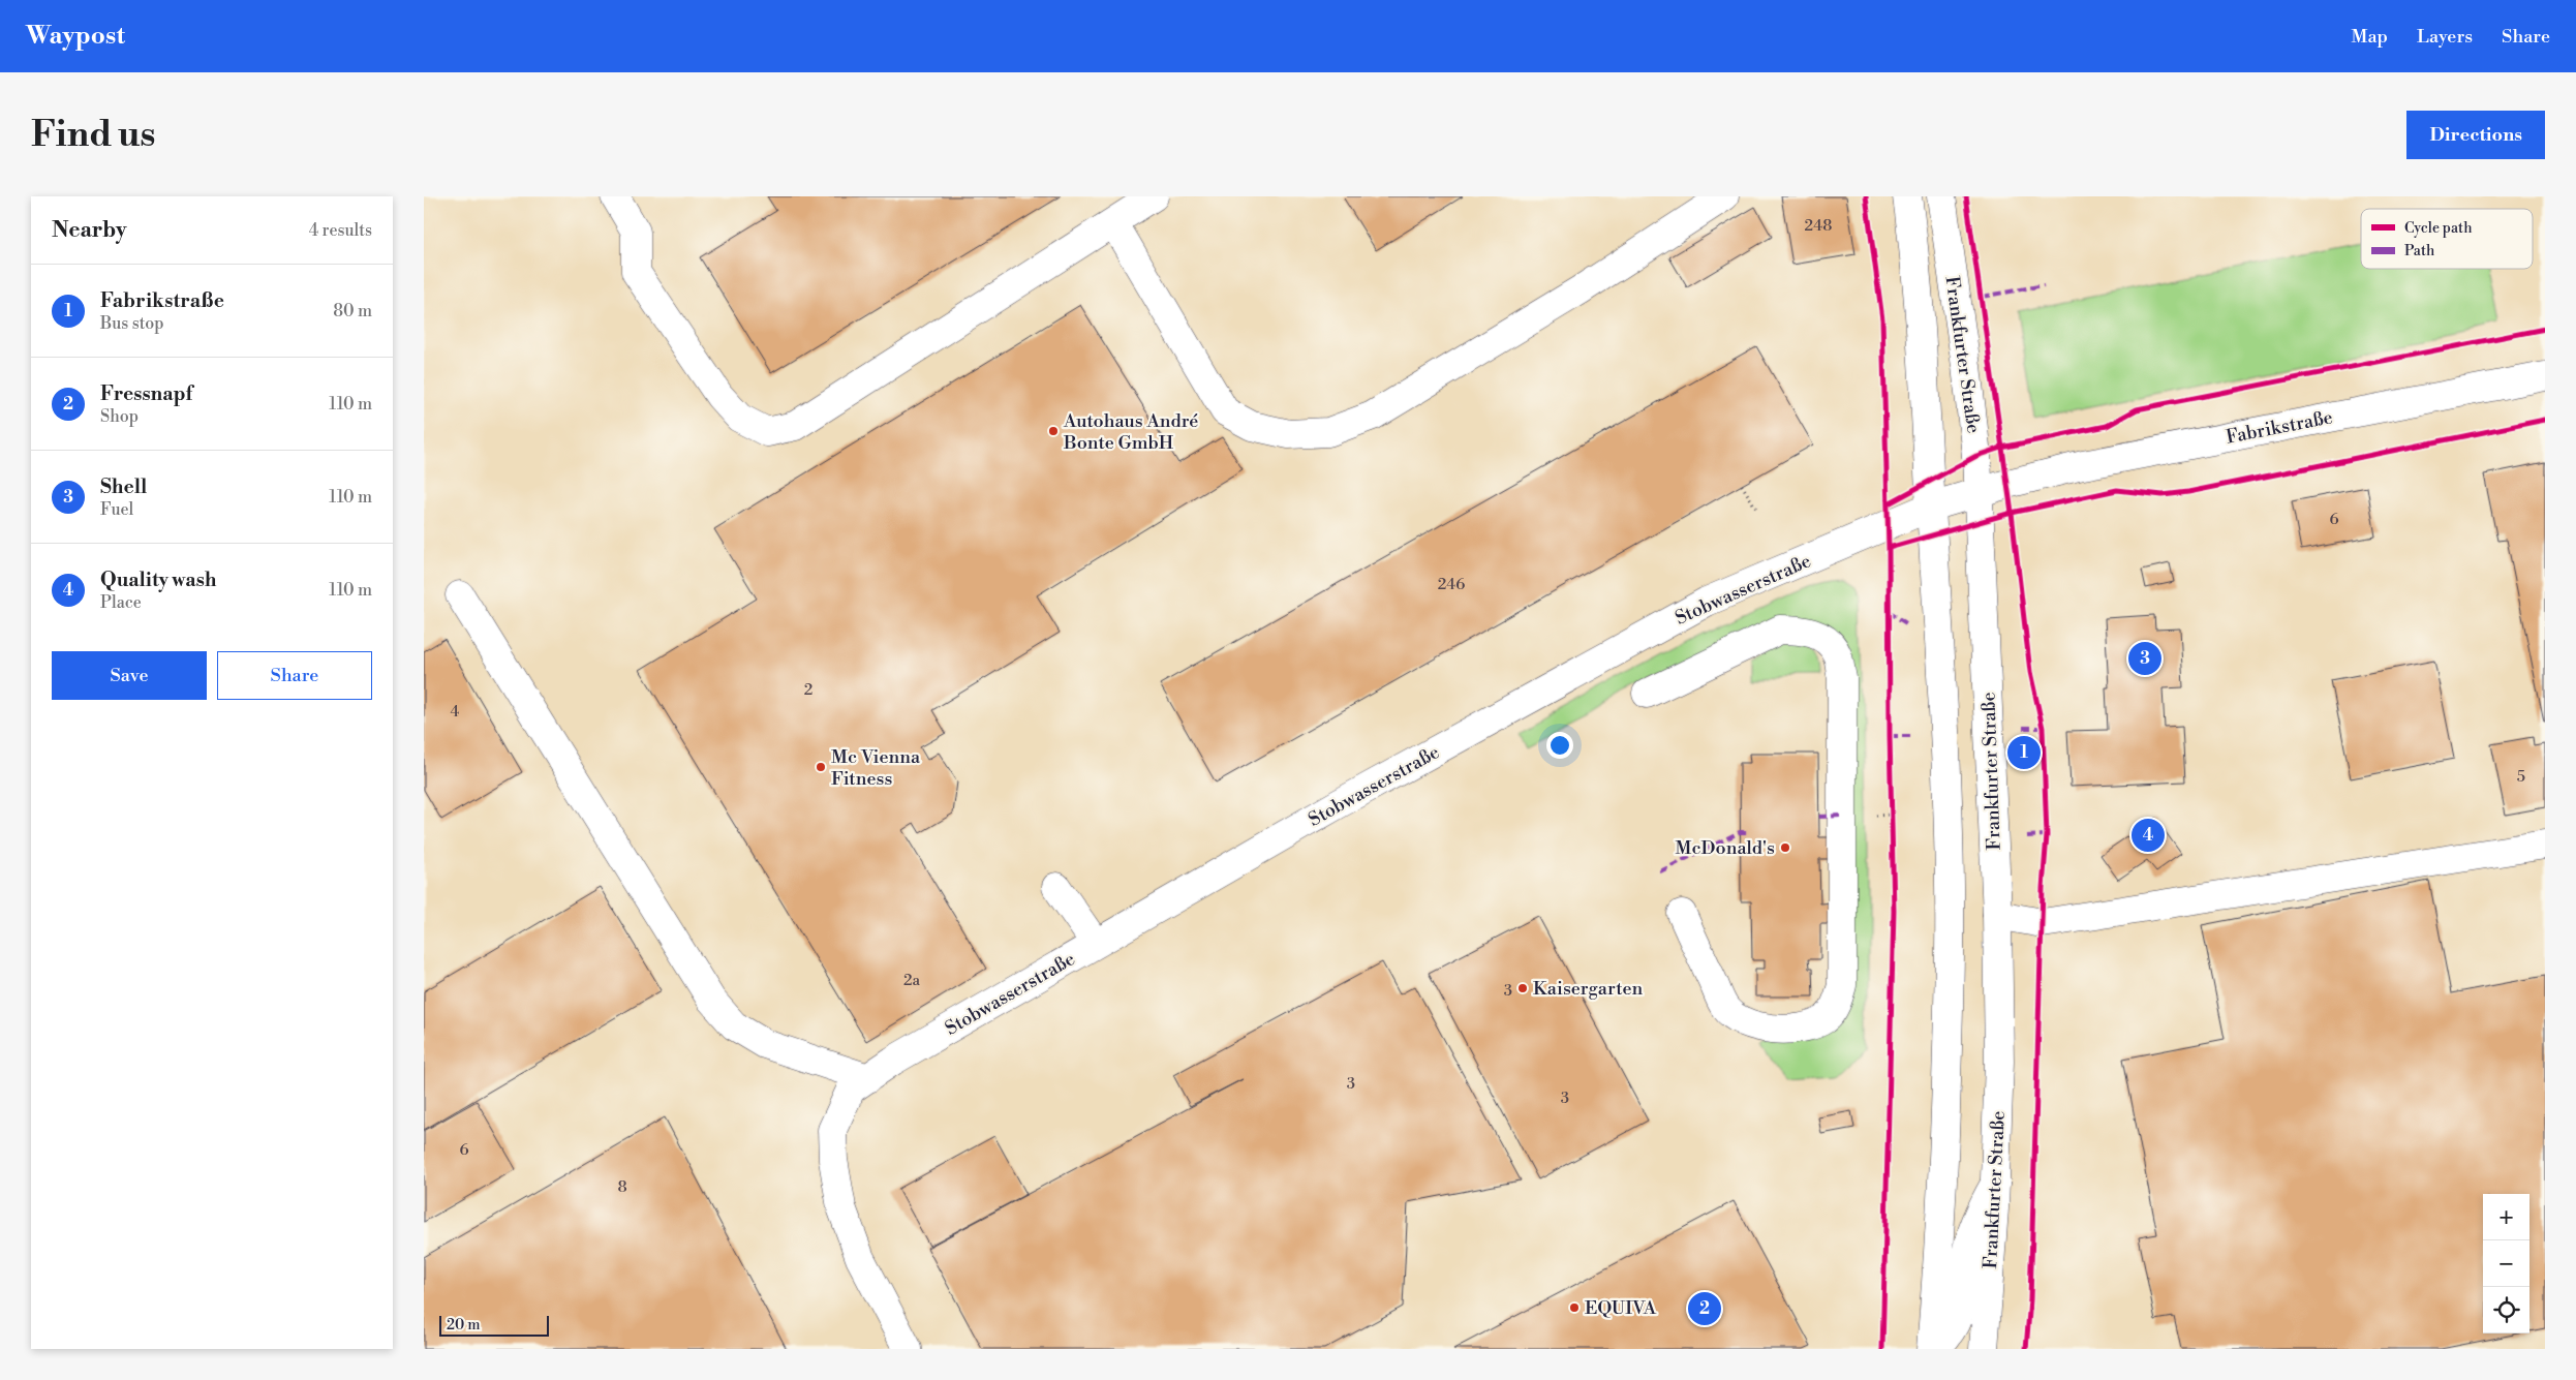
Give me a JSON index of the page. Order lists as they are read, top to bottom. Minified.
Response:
{"streets":{"main road":["Frankfurter Straße","Fabrikstraße","Stobwasserstraße"]},"crossings":[["Frankfurter Straße","Fabrikstraße"],["Frankfurter Straße","Stobwasserstraße"],["Fabrikstraße","Stobwasserstraße"]],"places":["Autohaus André Bonte GmbH","Mc Vienna Fitness","McDonald's","Kaisergarten","EQUIVA"],"house_numbers":["248","6","246","2","4","5","2a","3","3","3","6","8"],"legend":["Cycle path","Path"],"scale_bar":"20 m","page":{"header":"Waypost","nav":["Map","Layers","Share"],"buttons":["Directions",["Save","Share"]],"title":"Find us","heading":["Nearby","4 results"],"list":[{"mark":"1","name":"Fabrikstraße","note":"Bus stop","value":"80 m"},{"mark":"2","name":"Fressnapf","note":"Shop","value":"110 m"},{"mark":"3","name":"Shell","note":"Fuel","value":"110 m"},{"mark":"4","name":"Quality wash","note":"Place","value":"110 m"}],"pins":["3","1","4","2"],"map_buttons":["+","−"],"scale":"20 m"}}
